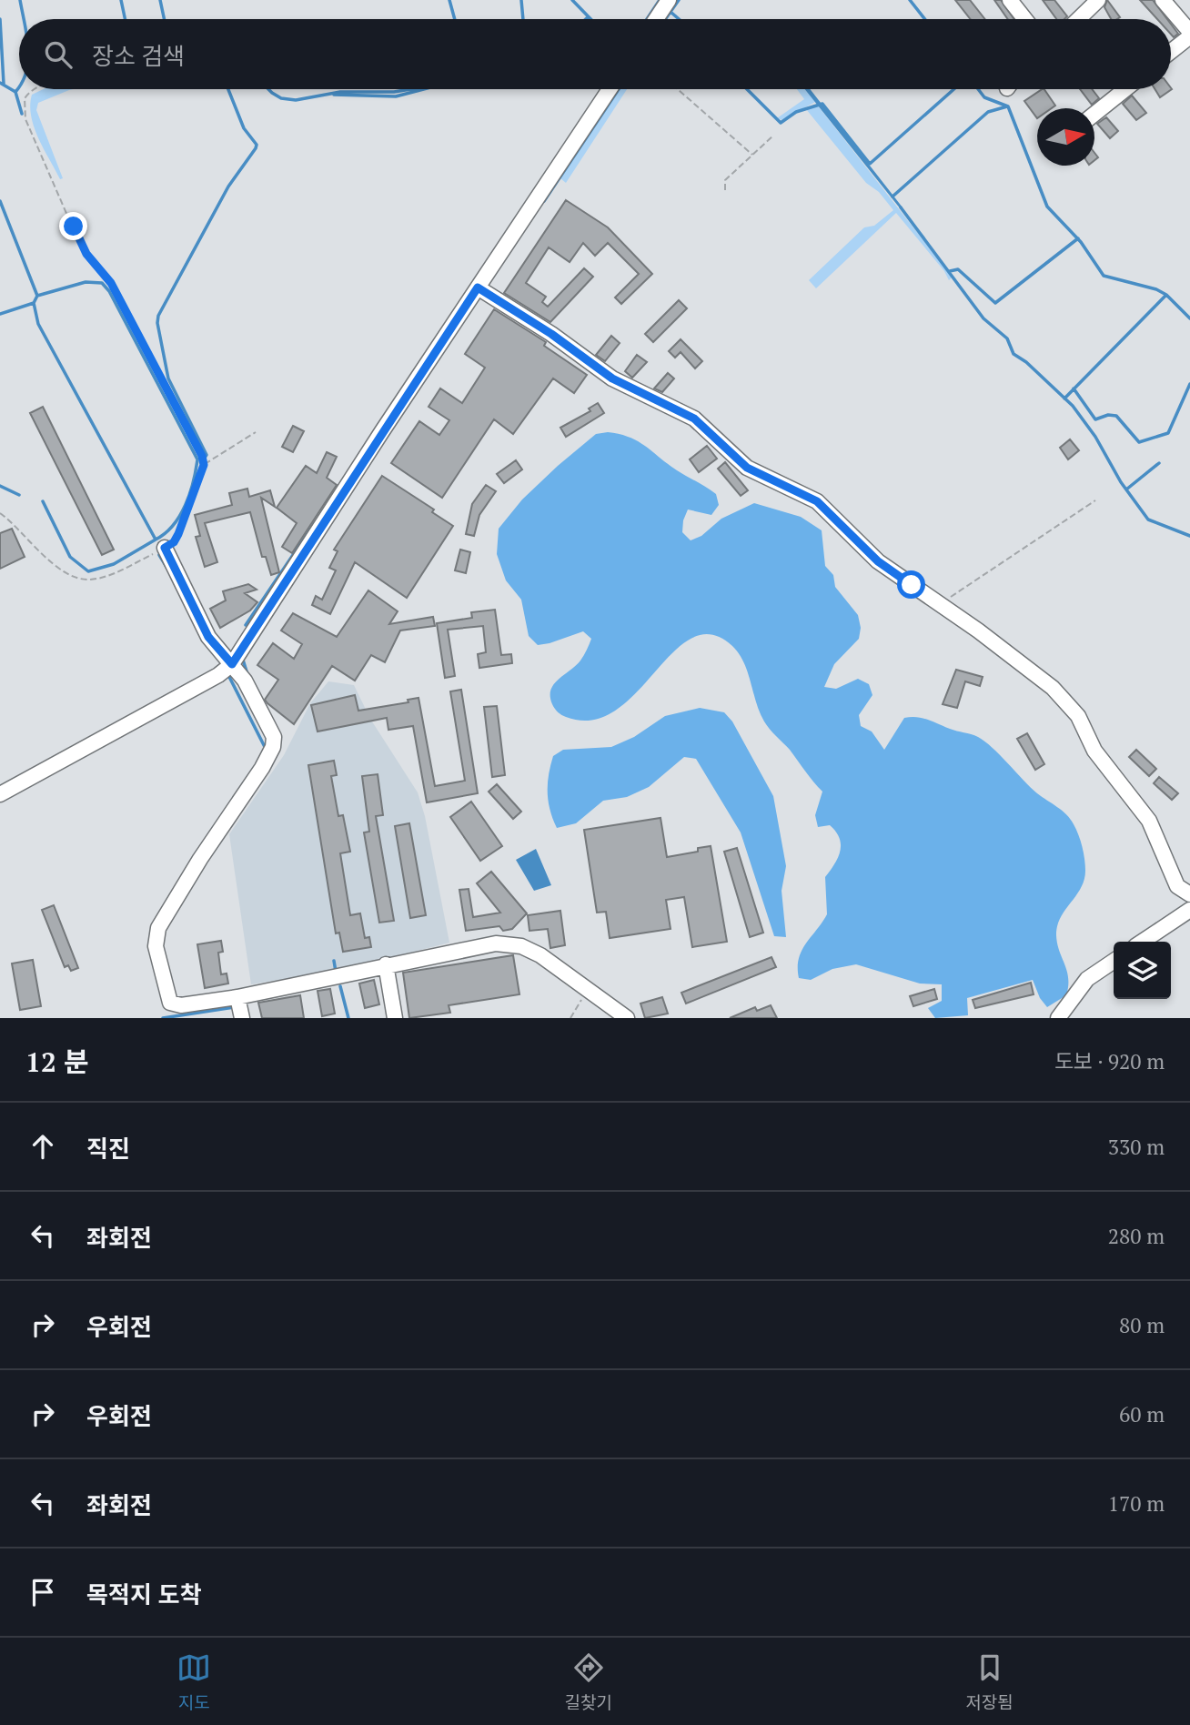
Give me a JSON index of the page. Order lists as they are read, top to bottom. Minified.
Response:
{"north":"right","page":{"search":"장소 검색","heading":["12 분","도보 · 920 m"],"list":[["직진","330 m"],["좌회전","280 m"],["우회전","80 m"],["우회전","60 m"],["좌회전","170 m"],"목적지 도착"],"nav":["지도","길찾기","저장됨"]}}
